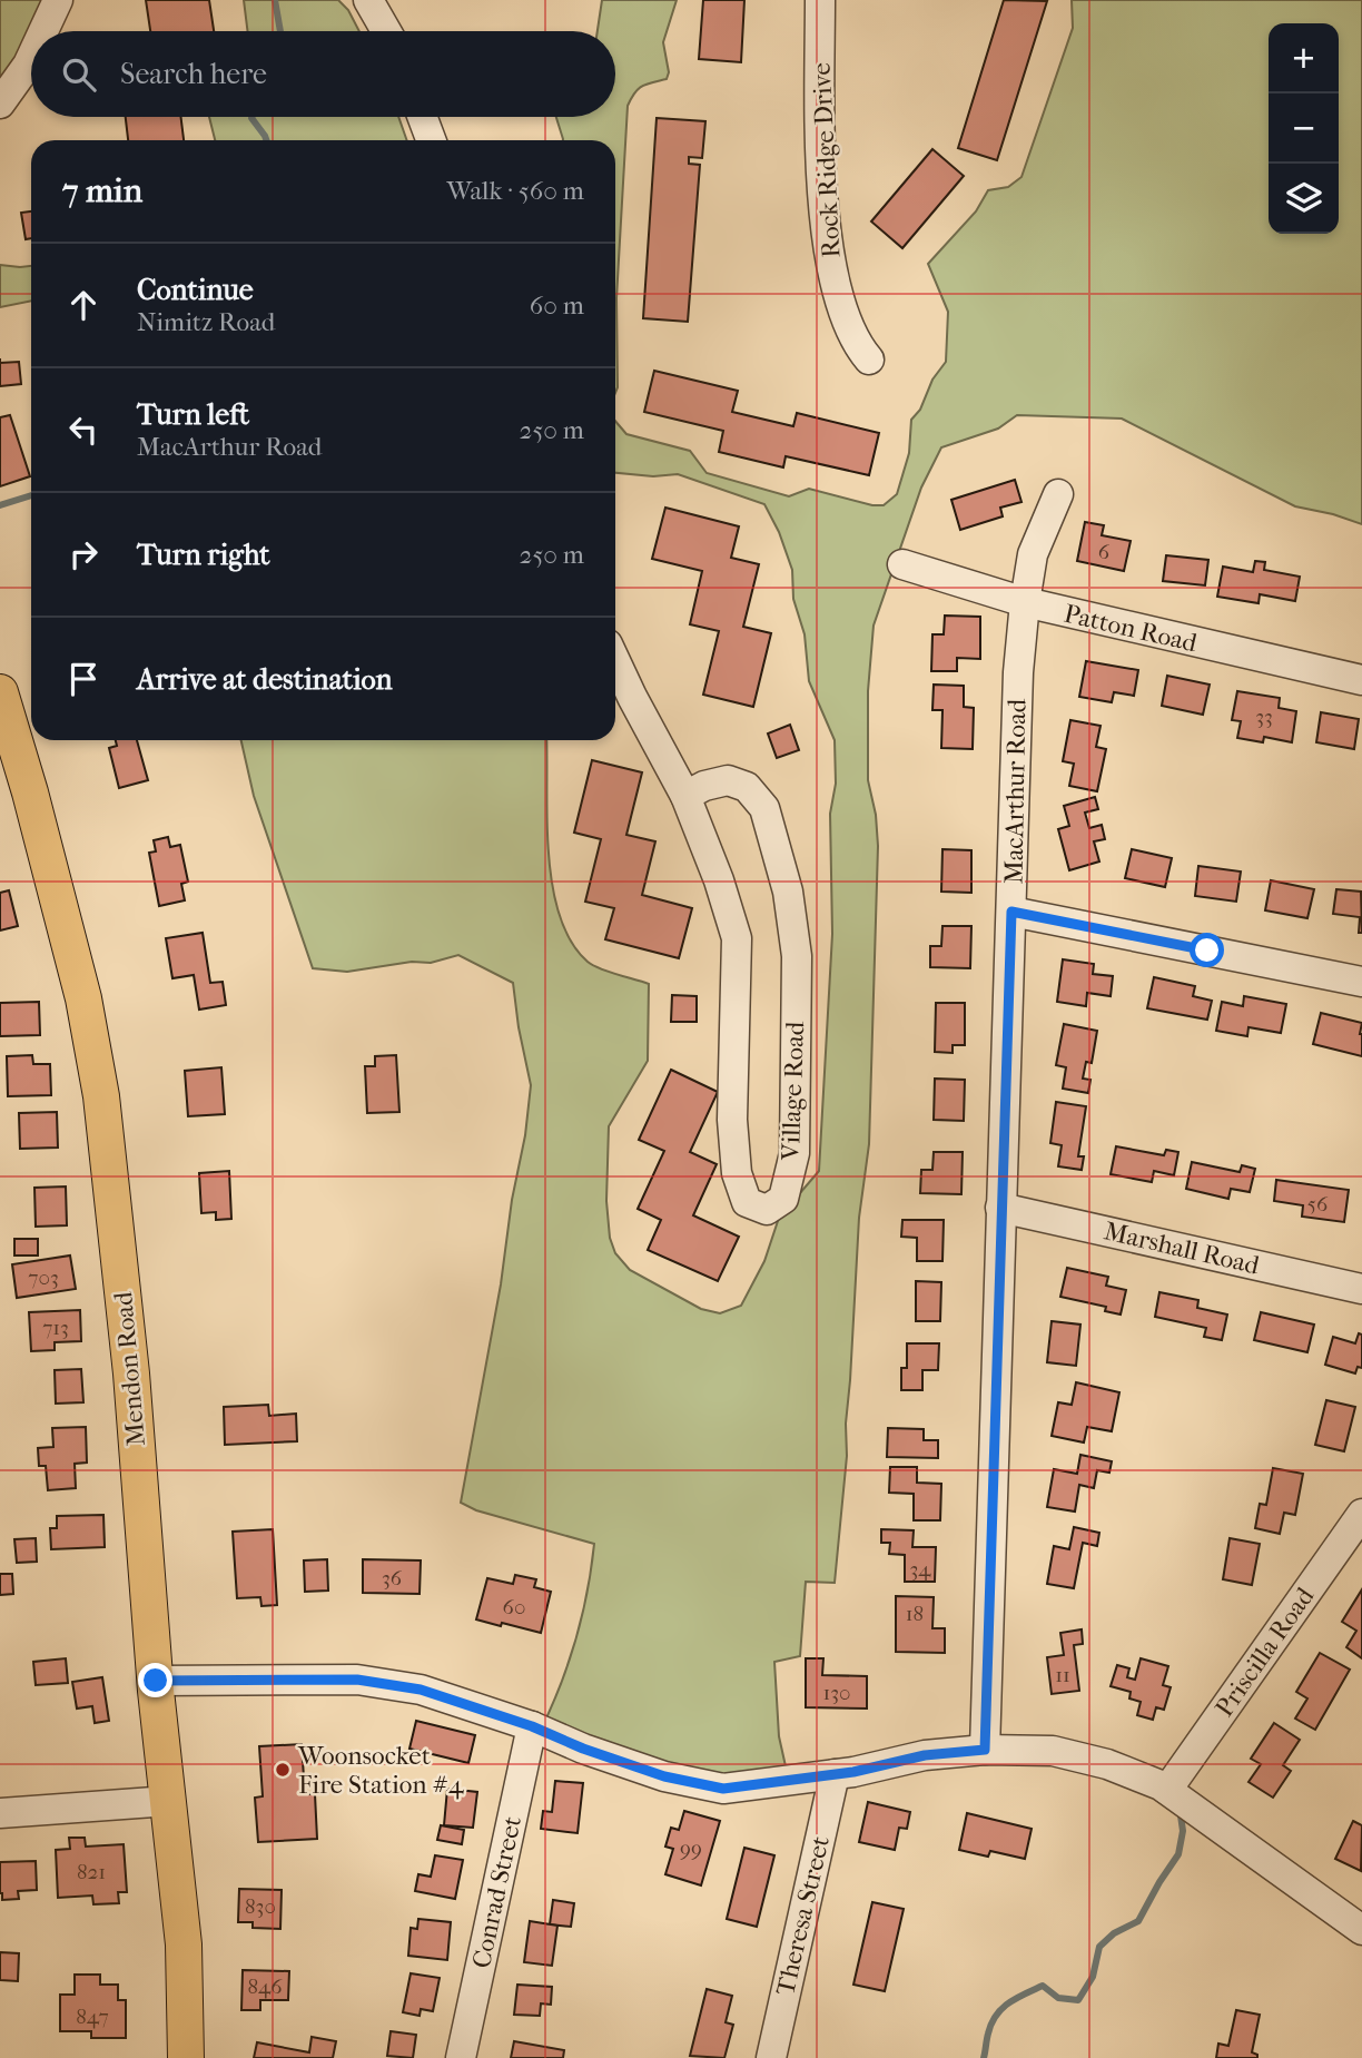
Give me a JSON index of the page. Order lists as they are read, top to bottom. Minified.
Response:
{"streets":{"main road":["Mendon Road"],"street":["Rock Ridge Drive","Patton Road","MacArthur Road","Village Road","Marshall Road","Priscilla Road","Conrad Street","Theresa Street"]},"crossings":[["Patton Road","MacArthur Road"],["MacArthur Road","Marshall Road"]],"places":["Woonsocket Fire Station #4"],"house_numbers":["6","33","56","703","713","34","36","60","18","11","130","99","821","830","846","847"],"page":{"map_buttons":["+","−"],"search":"Search here","heading":["7 min","Walk · 560 m"],"list":[["Continue","Nimitz Road","60 m"],["Turn left","MacArthur Road","250 m"],["Turn right","250 m"],"Arrive at destination"]}}
